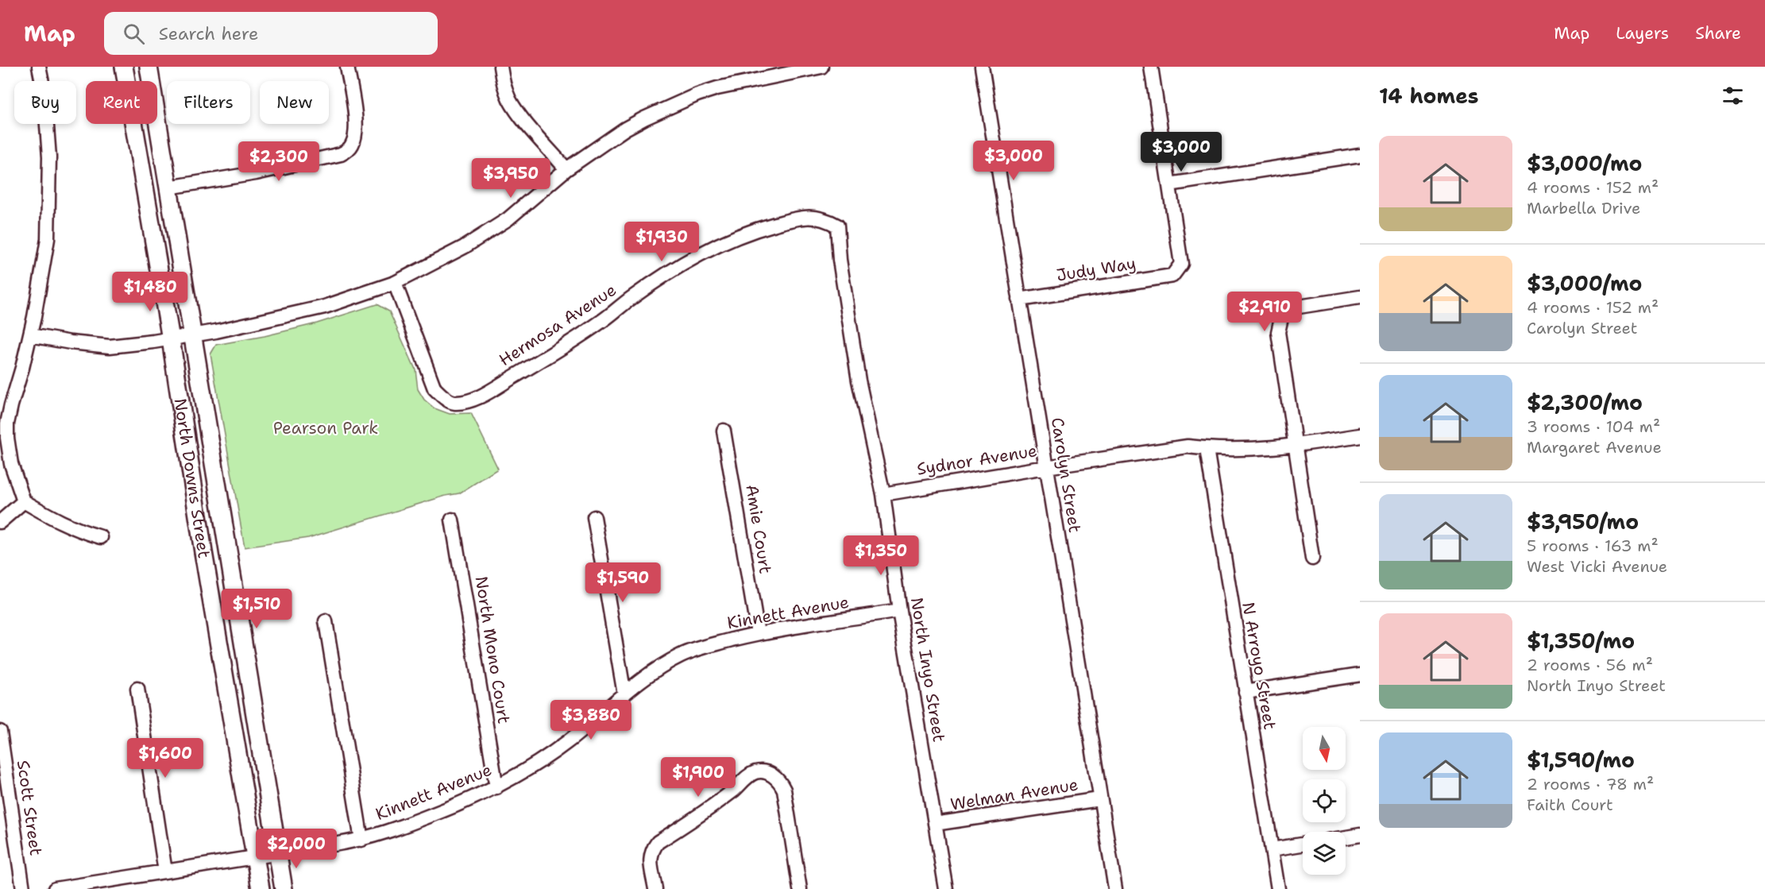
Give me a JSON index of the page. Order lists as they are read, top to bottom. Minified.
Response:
{"streets":{"street":["Judy Way","Hermosa Avenue","Sydnor Avenue","Carolyn Street","North Downs Street","Amie Court","Kinnett Avenue","North Mono Court","N Arroyo Street","North Inyo Street","Welman Avenue","Scott Street"]},"crossings":[["Judy Way","Carolyn Street"],["Hermosa Avenue","North Inyo Street"],["Sydnor Avenue","Carolyn Street"],["Sydnor Avenue","N Arroyo Street"],["Sydnor Avenue","North Inyo Street"],["Carolyn Street","Welman Avenue"],["North Downs Street","Kinnett Avenue"],["Amie Court","Kinnett Avenue"],["Kinnett Avenue","North Mono Court"],["Kinnett Avenue","North Inyo Street"],["North Inyo Street","Welman Avenue"]],"parks":["Pearson Park"],"north":"bottom","page":{"header":"Map","search":"Search here","nav":["Map","Layers","Share"],"heading":"14 homes","chip":["Buy","Rent","Filters","New"],"list":[{"name":"$3,000/mo","note":"4 rooms · 152 m² · Marbella Drive"},{"name":"$3,000/mo","note":"4 rooms · 152 m² · Carolyn Street"},{"name":"$2,300/mo","note":"3 rooms · 104 m² · Margaret Avenue"},{"name":"$3,950/mo","note":"5 rooms · 163 m² · West Vicki Avenue"},{"name":"$1,350/mo","note":"2 rooms · 56 m² · North Inyo Street"},{"name":"$1,590/mo","note":"2 rooms · 78 m² · Faith Court"}],"price":["$3,000","$3,000","$2,300","$3,950","$1,930","$1,480","$2,910","$1,350","$1,590","$1,510","$3,880","$1,600","$1,900","$2,000"]}}
